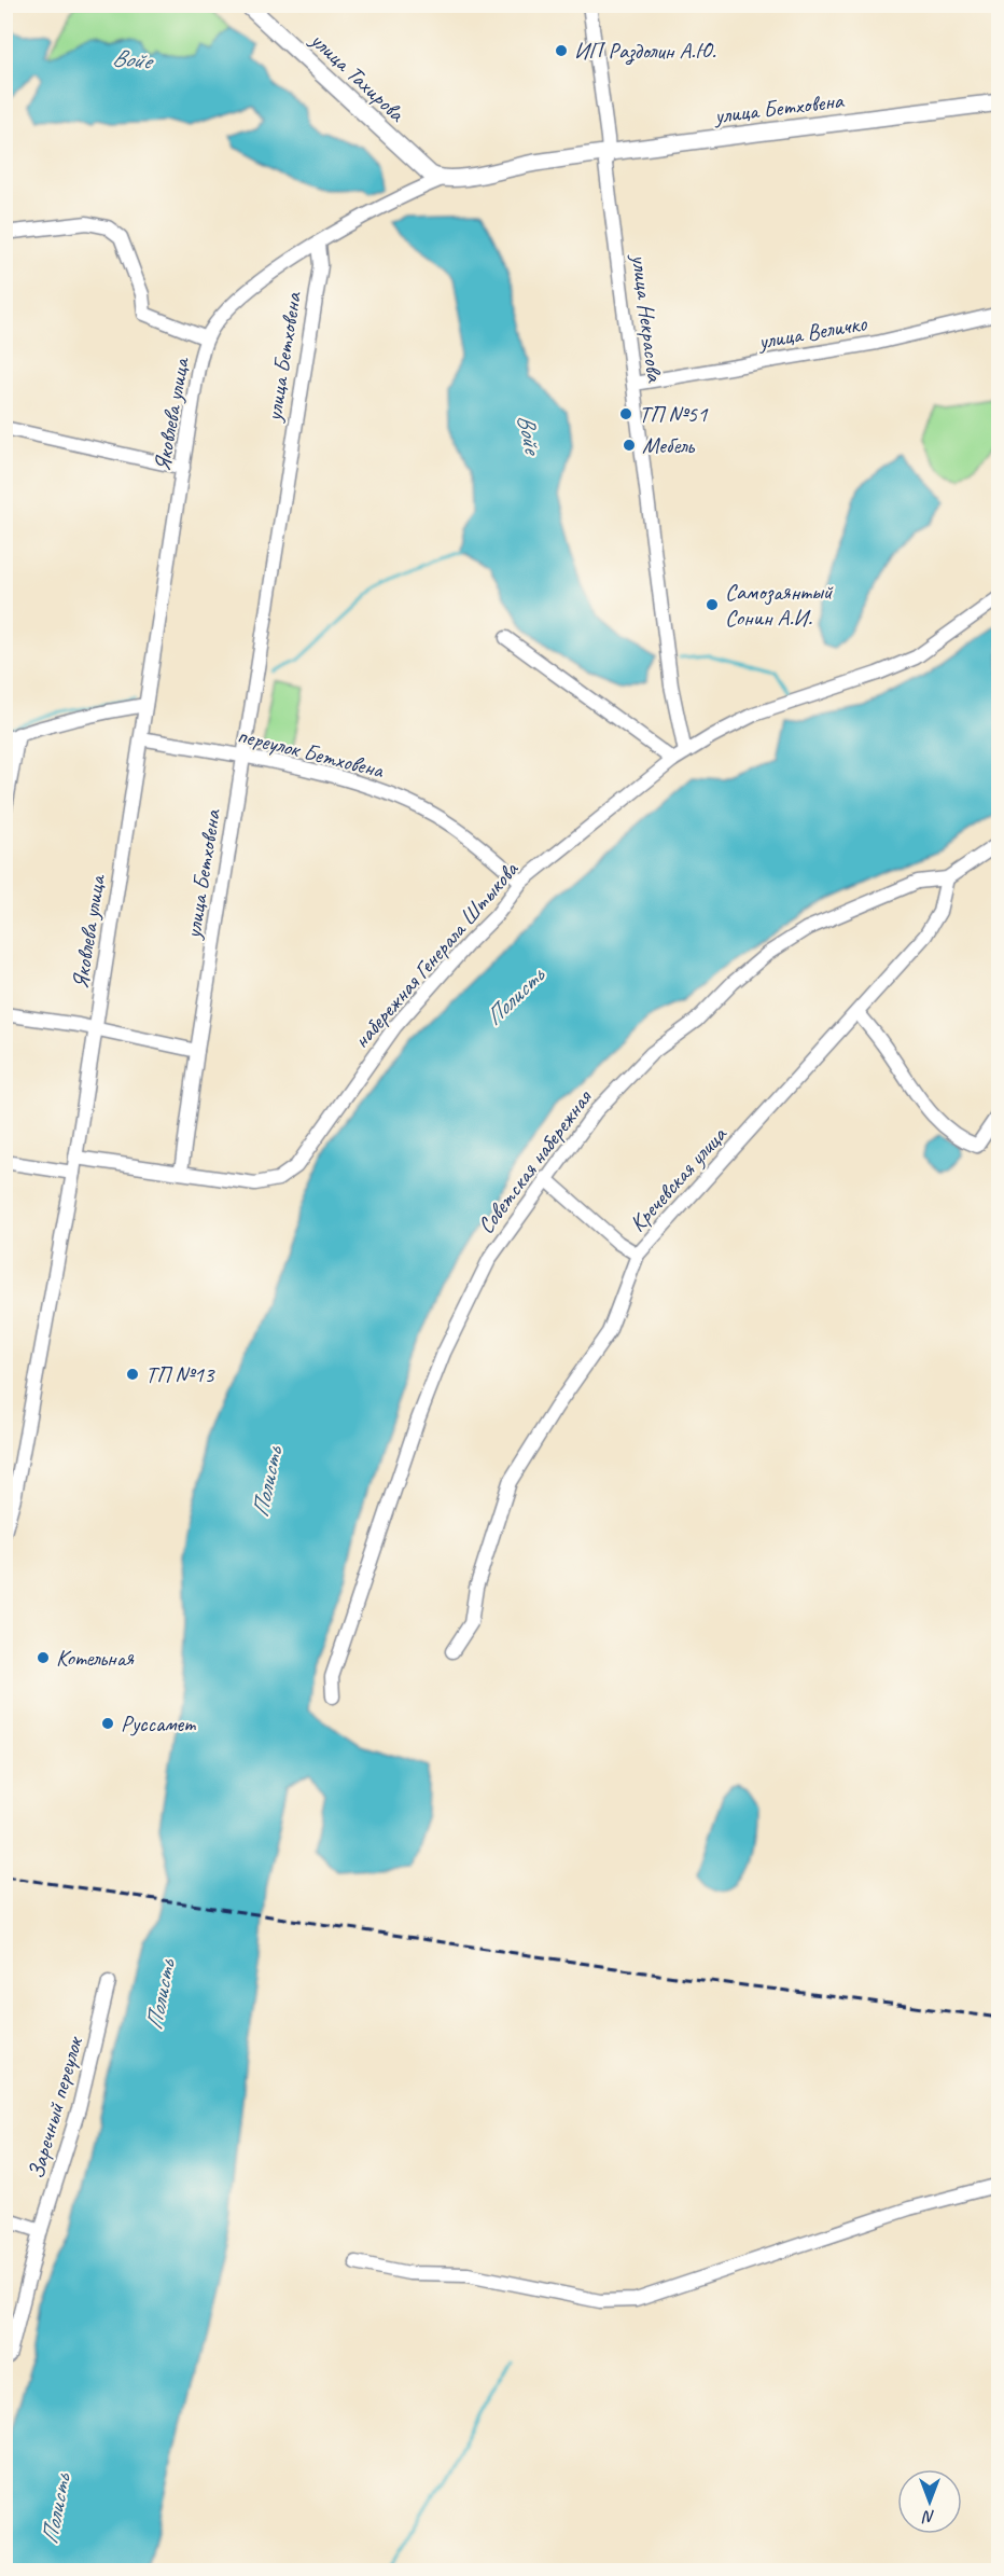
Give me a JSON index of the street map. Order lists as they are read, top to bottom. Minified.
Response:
{"streets":{"main road":["улица Тахирова","улица Бетховена"],"street":["улица Некрасова","улица Величко","Яковлева улица","переулок Бетховена","набережная Генерала Штыкова","Советская набережная","Кречевская улица","Заречный переулок"]},"crossings":[["улица Тахирова","улица Бетховена"],["улица Бетховена","улица Некрасова"],["улица Бетховена","Яковлева улица"],["улица Бетховена","переулок Бетховена"],["улица Бетховена","набережная Генерала Штыкова"],["улица Некрасова","улица Величко"],["улица Некрасова","набережная Генерала Штыкова"],["Яковлева улица","переулок Бетховена"],["Яковлева улица","набережная Генерала Штыкова"],["переулок Бетховена","набережная Генерала Штыкова"],["Советская набережная","Кречевская улица"]],"water":["Войе","Полисть"],"places":["ИП Раздолин А.Ю.","ТП №51","Мебель","Самозаянтый Сонин А.И.","ТП №13","Котельная","Руссамет"],"north":"bottom"}
